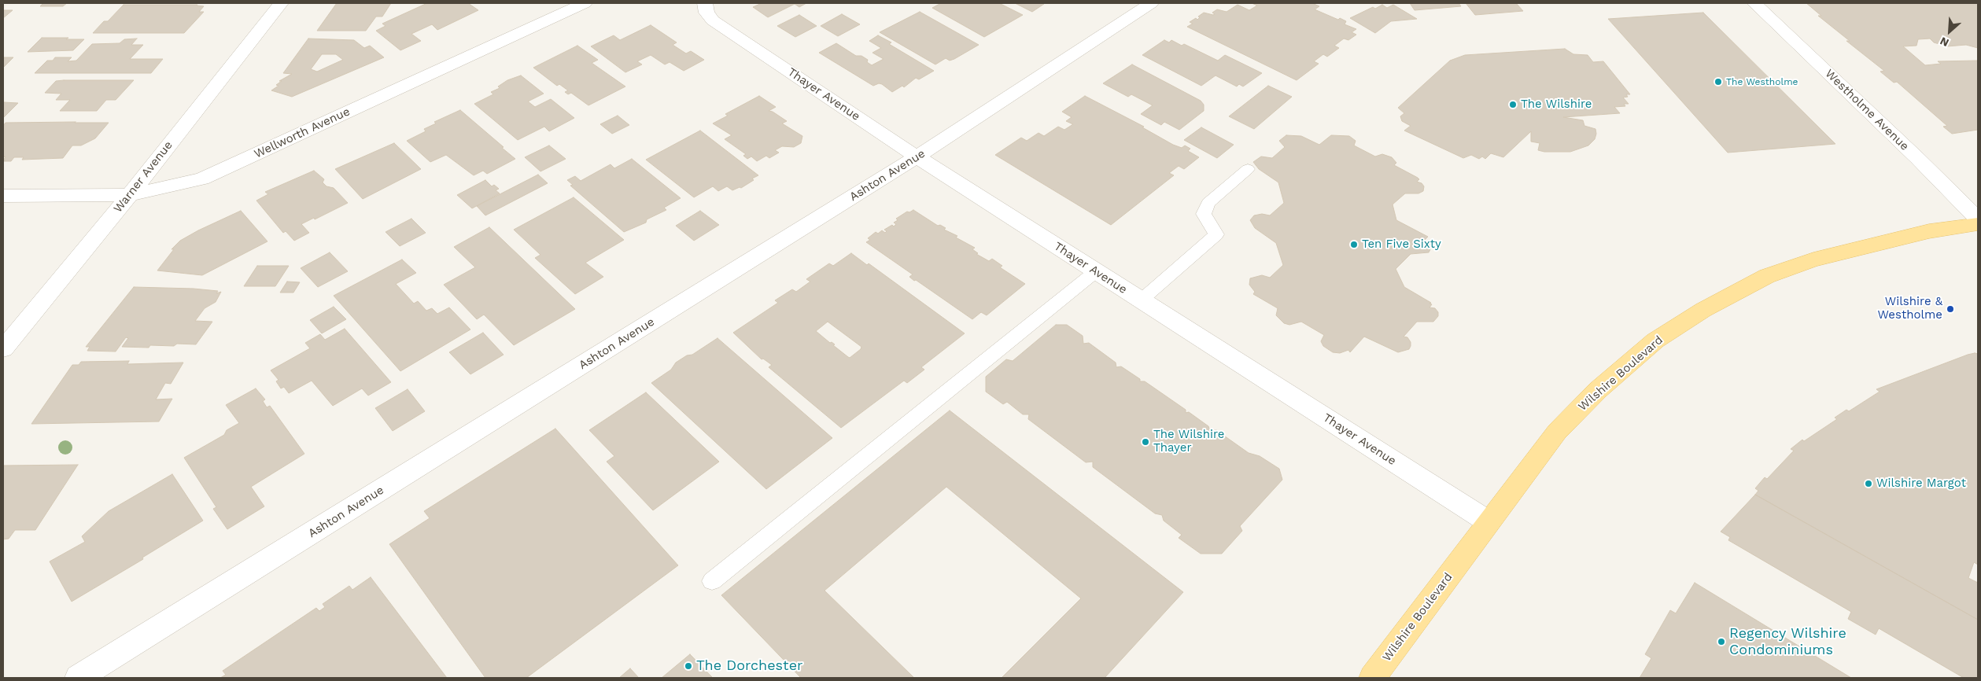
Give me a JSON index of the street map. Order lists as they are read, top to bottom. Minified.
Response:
{"streets":{"main road":["Wilshire Boulevard"],"street":["Thayer Avenue","Westholme Avenue","Wellworth Avenue","Ashton Avenue","Warner Avenue"]},"crossings":[["Thayer Avenue","Ashton Avenue"],["Thayer Avenue","Wilshire Boulevard"],["Wellworth Avenue","Warner Avenue"]],"places":["The Westholme","The Wilshire","Ten Five Sixty","Wilshire & Westholme","The Wilshire Thayer","Wilshire Margot","Regency Wilshire Condominiums","The Dorchester"],"north":"bottom left"}
